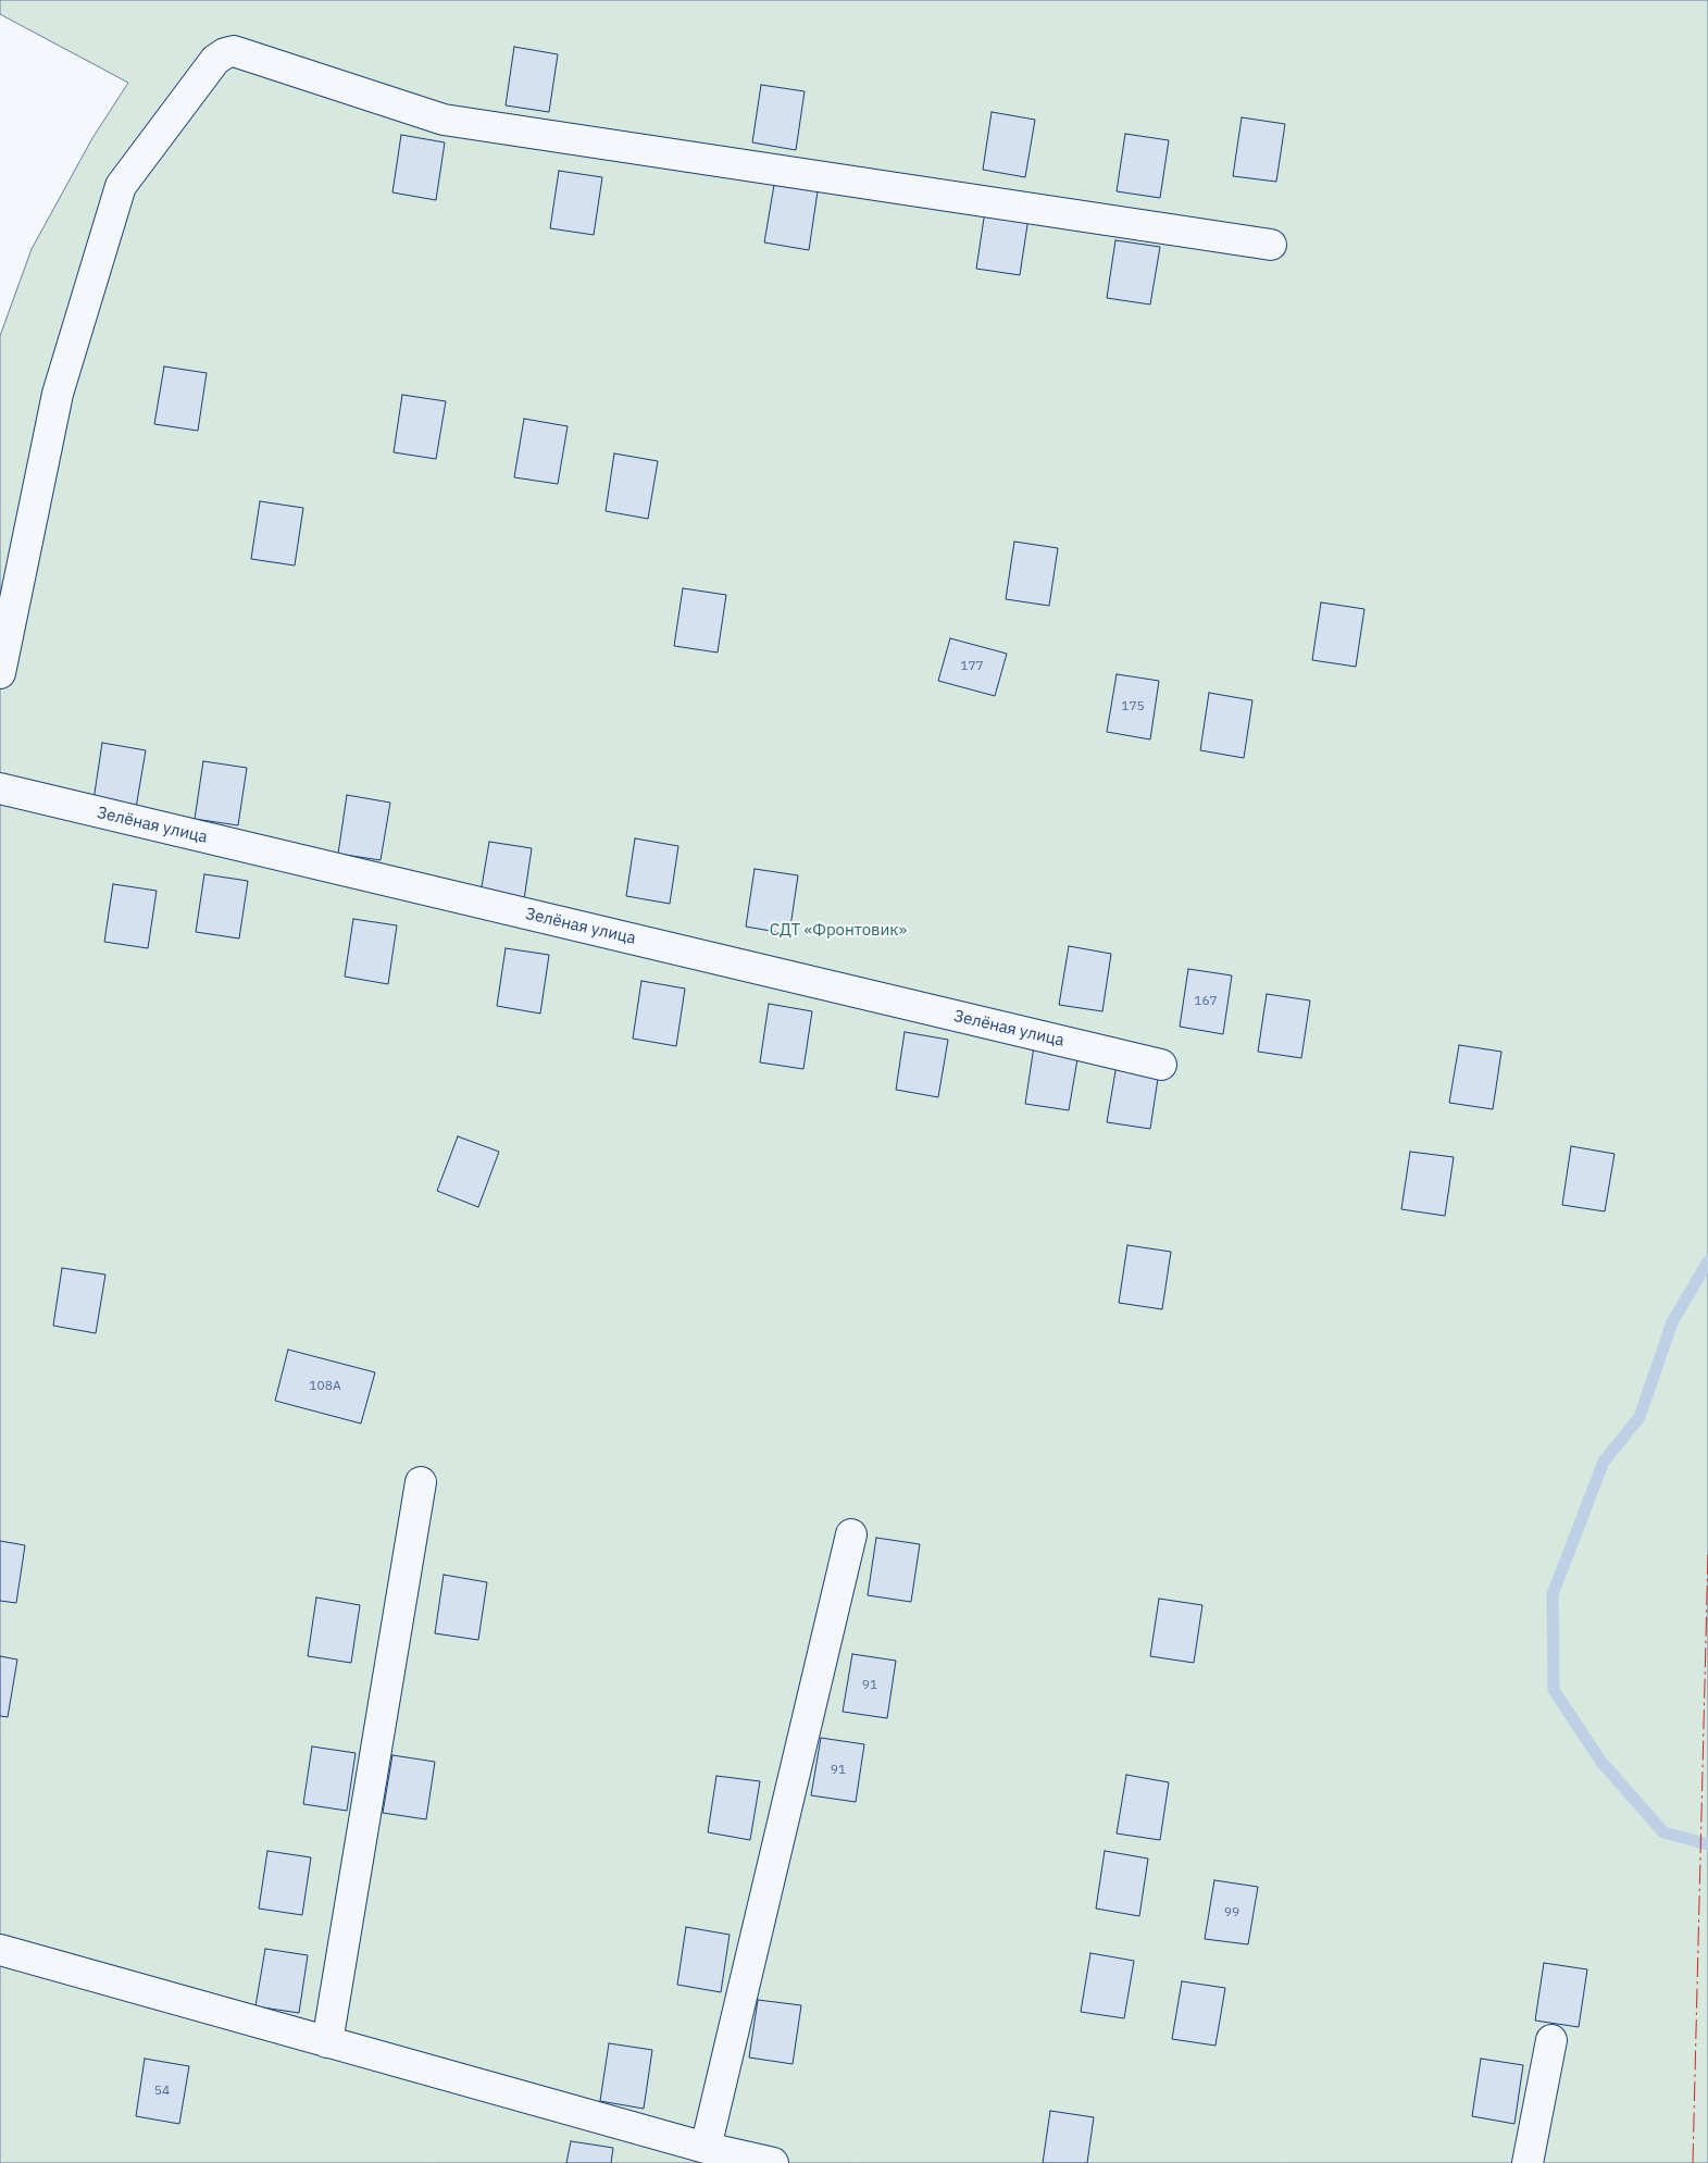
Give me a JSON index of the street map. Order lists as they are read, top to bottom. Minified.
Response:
{"streets":{"lane":["Зелёная улица"]},"parks":["СДТ «Фронтовик»"],"house_numbers":["177","175","167","108А","91","91","99","54"]}
